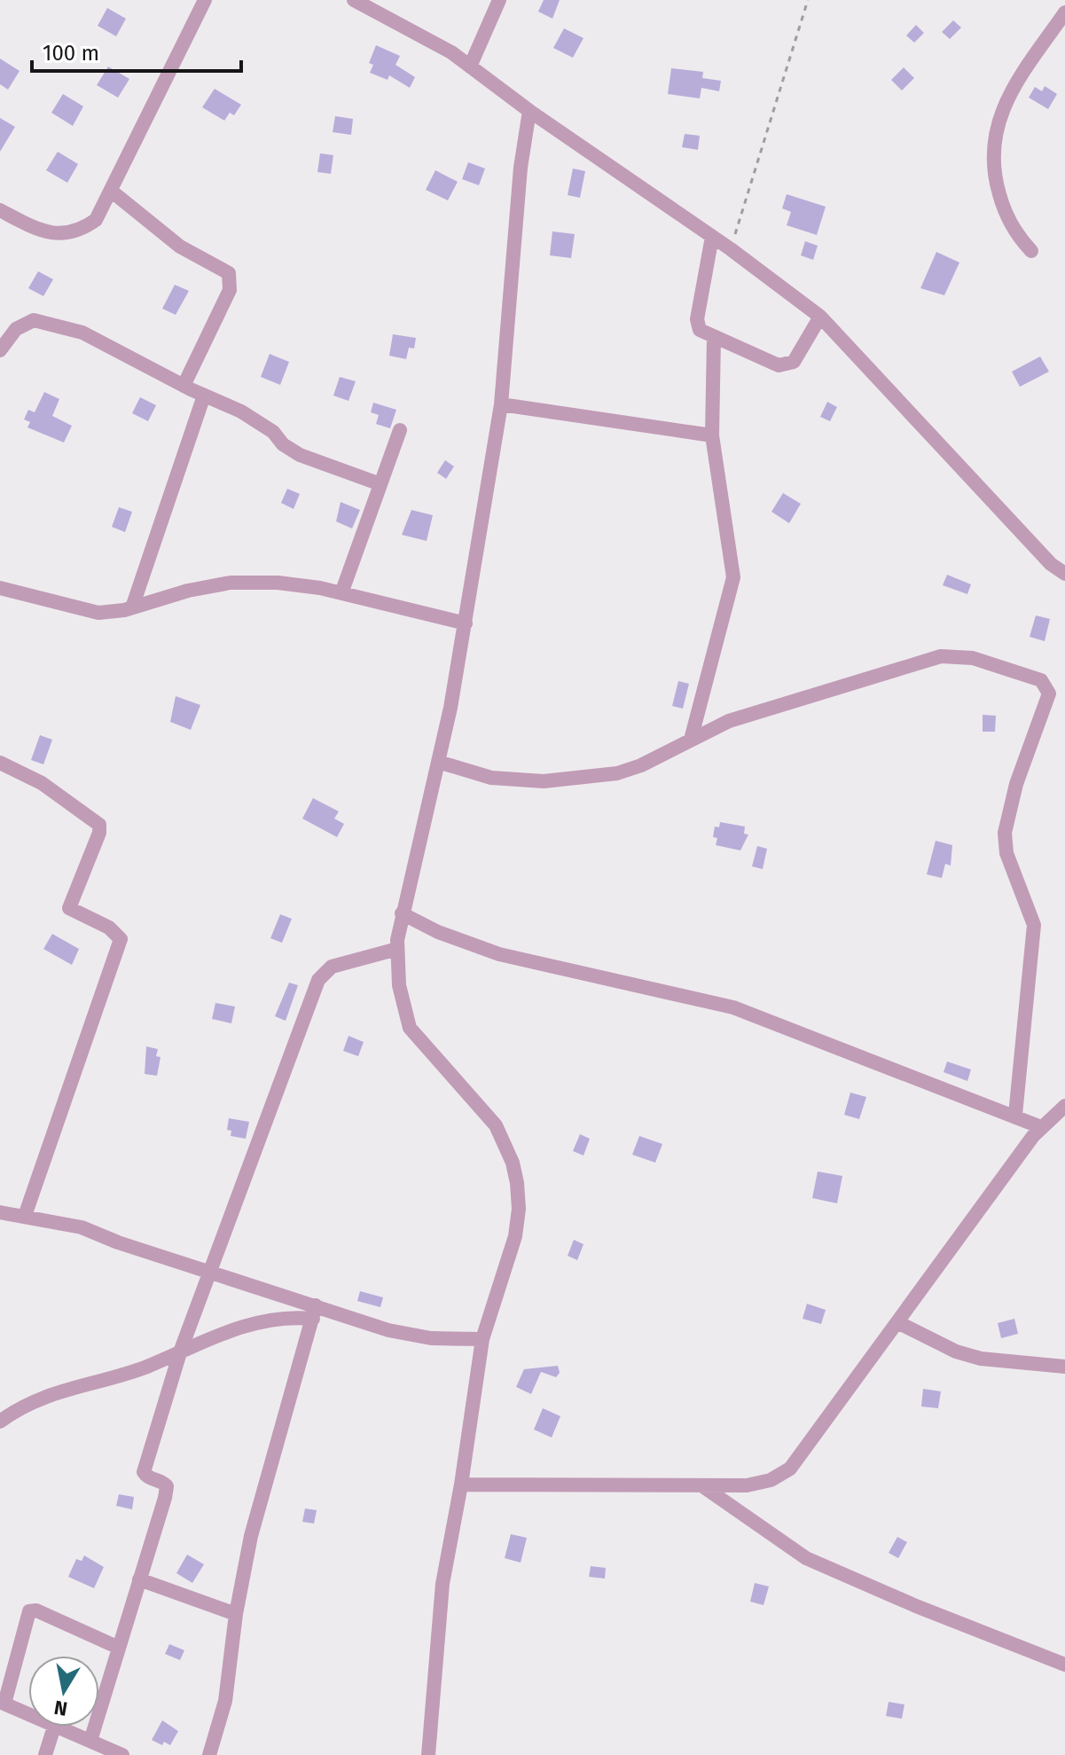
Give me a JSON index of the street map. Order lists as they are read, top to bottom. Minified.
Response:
{"scale_bar":"100 m","north":"bottom"}
